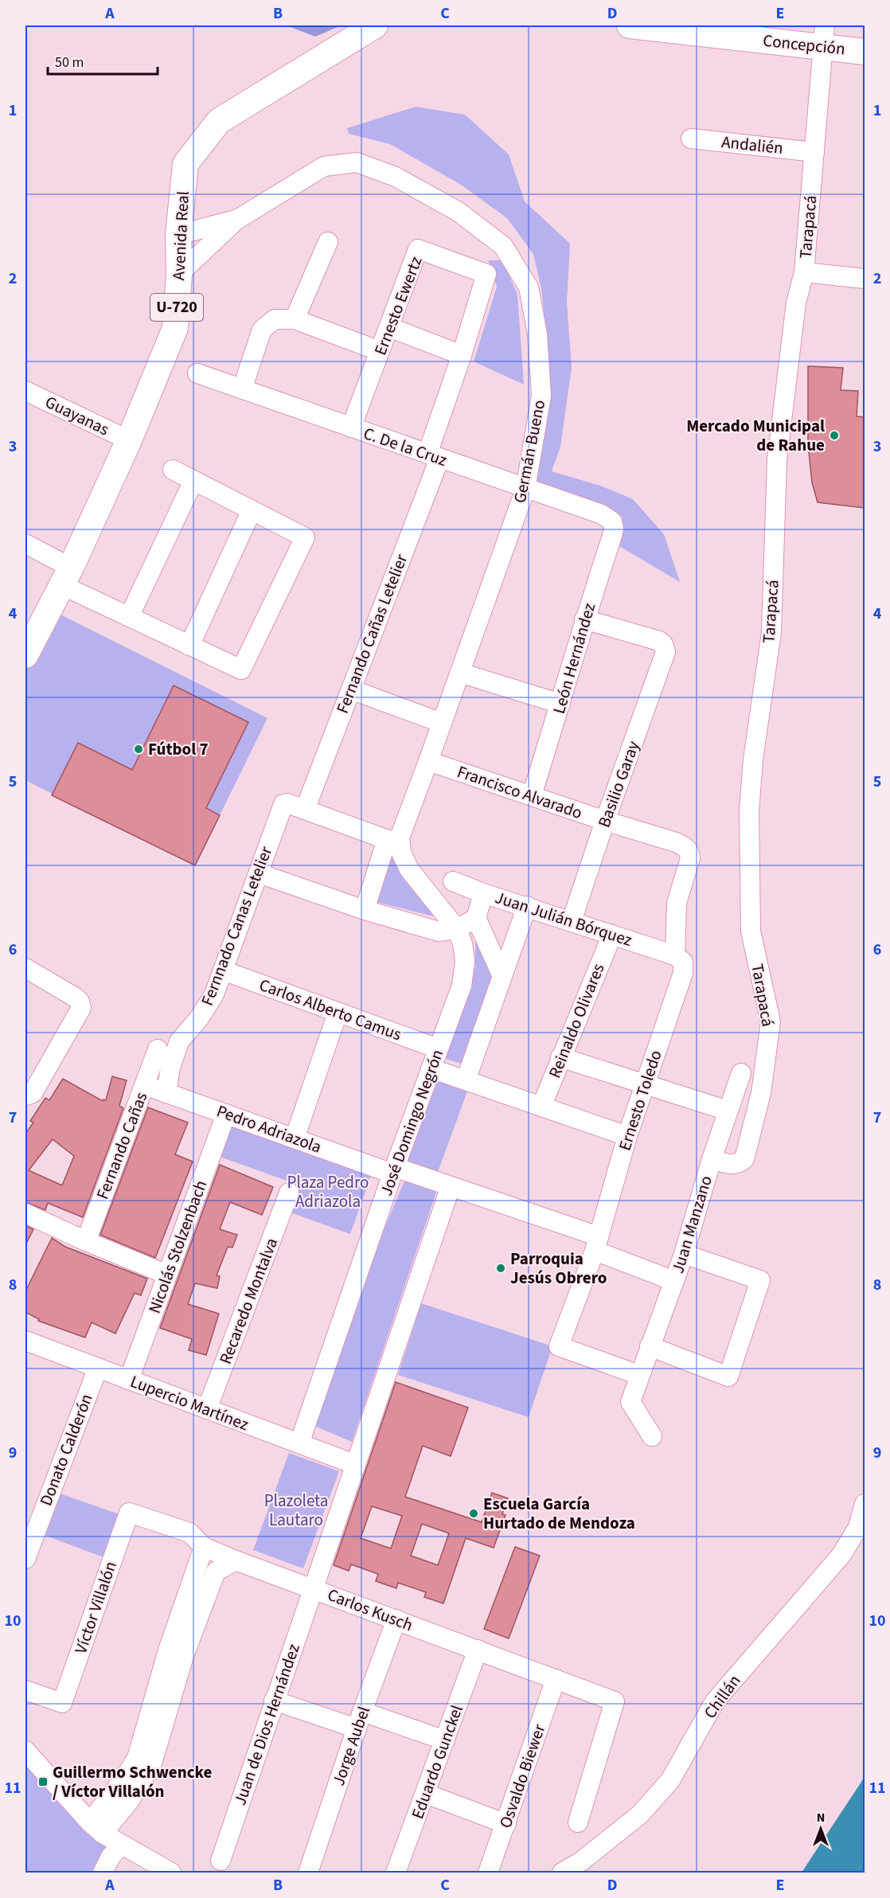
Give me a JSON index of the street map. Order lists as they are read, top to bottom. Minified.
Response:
{"streets":{"main road":["Concepción","Avenida Real","U-720"],"street":["Andalién","Tarapacá","Ernesto Ewertz","Guayanas","C. De la Cruz","Germán Bueno","Fernando Cañas Letelier","León Hernández","Basilio Garay","Francisco Alvarado","Juan Julián Bórquez","Fernnado Canas Letelier","Carlos Alberto Camus","Reinaldo Olivares","Ernesto Toledo","José Domingo Negrón","Pedro Adriazola","Fernando Cañas","Juan Manzano","Nicolás Stolzenbach","Recaredo Montalva","Lupercio Martínez","Donato Calderón","Víctor Villalón","Carlos Kusch","Chillán","Juan de Dios Hernández","Jorge Aubel","Eduardo Gunckel","Osvaldo Biewer"]},"crossings":[["Concepción","Tarapacá"],["Andalién","Tarapacá"],["Tarapacá","Juan Manzano"],["Avenida Real","Guayanas"],["Avenida Real","Germán Bueno"],["Ernesto Ewertz","C. De la Cruz"],["Ernesto Ewertz","Fernando Cañas Letelier"],["C. De la Cruz","Germán Bueno"],["C. De la Cruz","Fernando Cañas Letelier"],["C. De la Cruz","León Hernández"],["Germán Bueno","Francisco Alvarado"],["Fernando Cañas Letelier","Fernnado Canas Letelier"],["León Hernández","Basilio Garay"],["León Hernández","Francisco Alvarado"],["Basilio Garay","Francisco Alvarado"],["Basilio Garay","Juan Julián Bórquez"],["Francisco Alvarado","Ernesto Toledo"],["Juan Julián Bórquez","Reinaldo Olivares"],["Juan Julián Bórquez","Ernesto Toledo"],["Fernnado Canas Letelier","Carlos Alberto Camus"],["Fernnado Canas Letelier","Pedro Adriazola"],["Carlos Alberto Camus","José Domingo Negrón"],["Ernesto Toledo","Pedro Adriazola"],["Ernesto Toledo","Juan Manzano"],["José Domingo Negrón","Pedro Adriazola"],["José Domingo Negrón","Lupercio Martínez"],["Pedro Adriazola","Fernando Cañas"],["Pedro Adriazola","Juan Manzano"],["Pedro Adriazola","Nicolás Stolzenbach"],["Nicolás Stolzenbach","Lupercio Martínez"],["Recaredo Montalva","Lupercio Martínez"],["Lupercio Martínez","Donato Calderón"],["Víctor Villalón","Carlos Kusch"],["Carlos Kusch","Juan de Dios Hernández"],["Carlos Kusch","Jorge Aubel"],["Carlos Kusch","Eduardo Gunckel"],["Carlos Kusch","Osvaldo Biewer"]],"parks":["Plaza Pedro Adriazola","Plazoleta Lautaro"],"places":{"other":["Mercado Municipal de Rahue","Fútbol 7","Parroquia Jesús Obrero","Escuela García Hurtado de Mendoza"],"transit":["Guillermo Schwencke / Víctor Villalón"]},"scale_bar":"50 m","north":"top","grid":{"columns":["A","B","C","D","E"],"rows":["1","2","3","4","5","6","7","8","9","10","11"]}}
